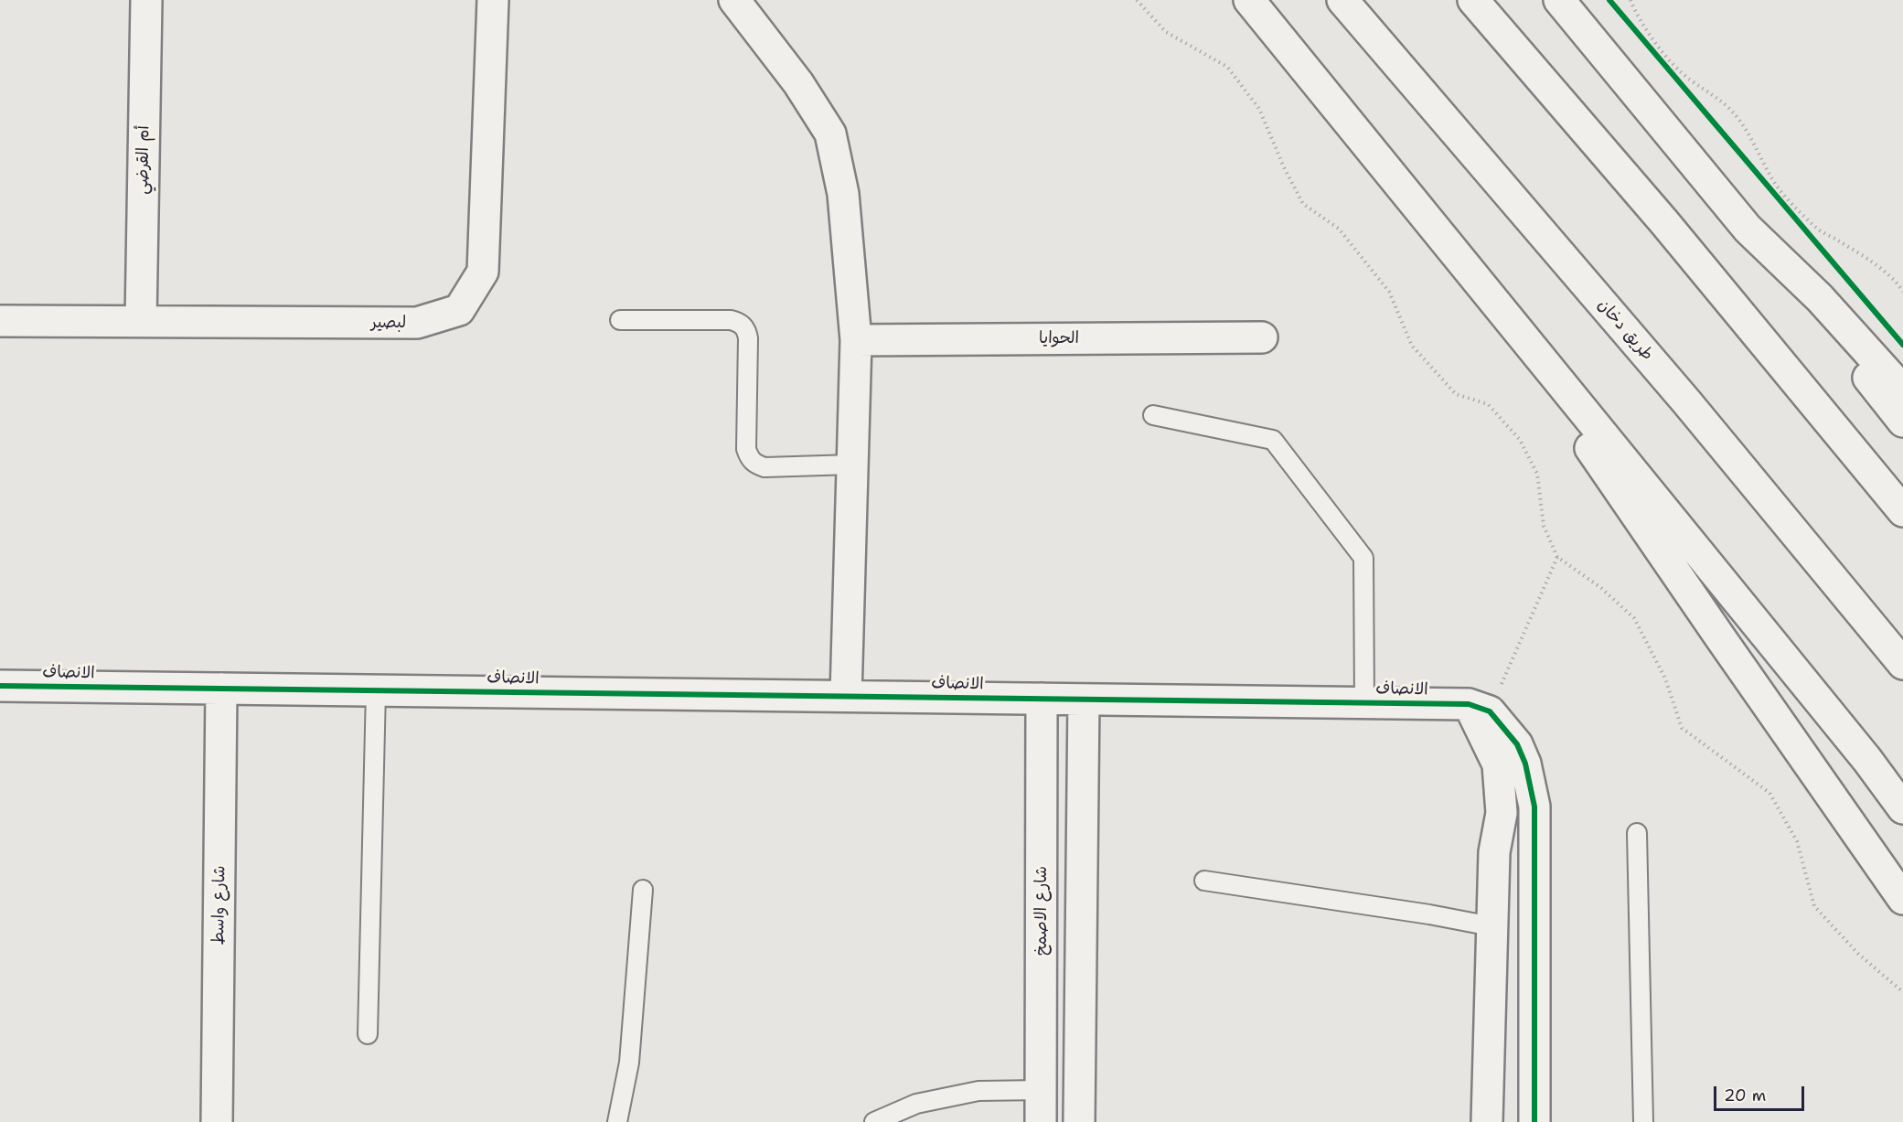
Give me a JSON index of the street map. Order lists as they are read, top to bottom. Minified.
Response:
{"streets":{"street":["أم القرضي","لبصير","طريق دخان","الحوايا","الانصاف","شارع واسط","شارع الاصمخ"]},"crossings":[["أم القرضي","لبصير"],["الانصاف","شارع واسط"],["الانصاف","شارع الاصمخ"]],"scale_bar":"20 m"}
